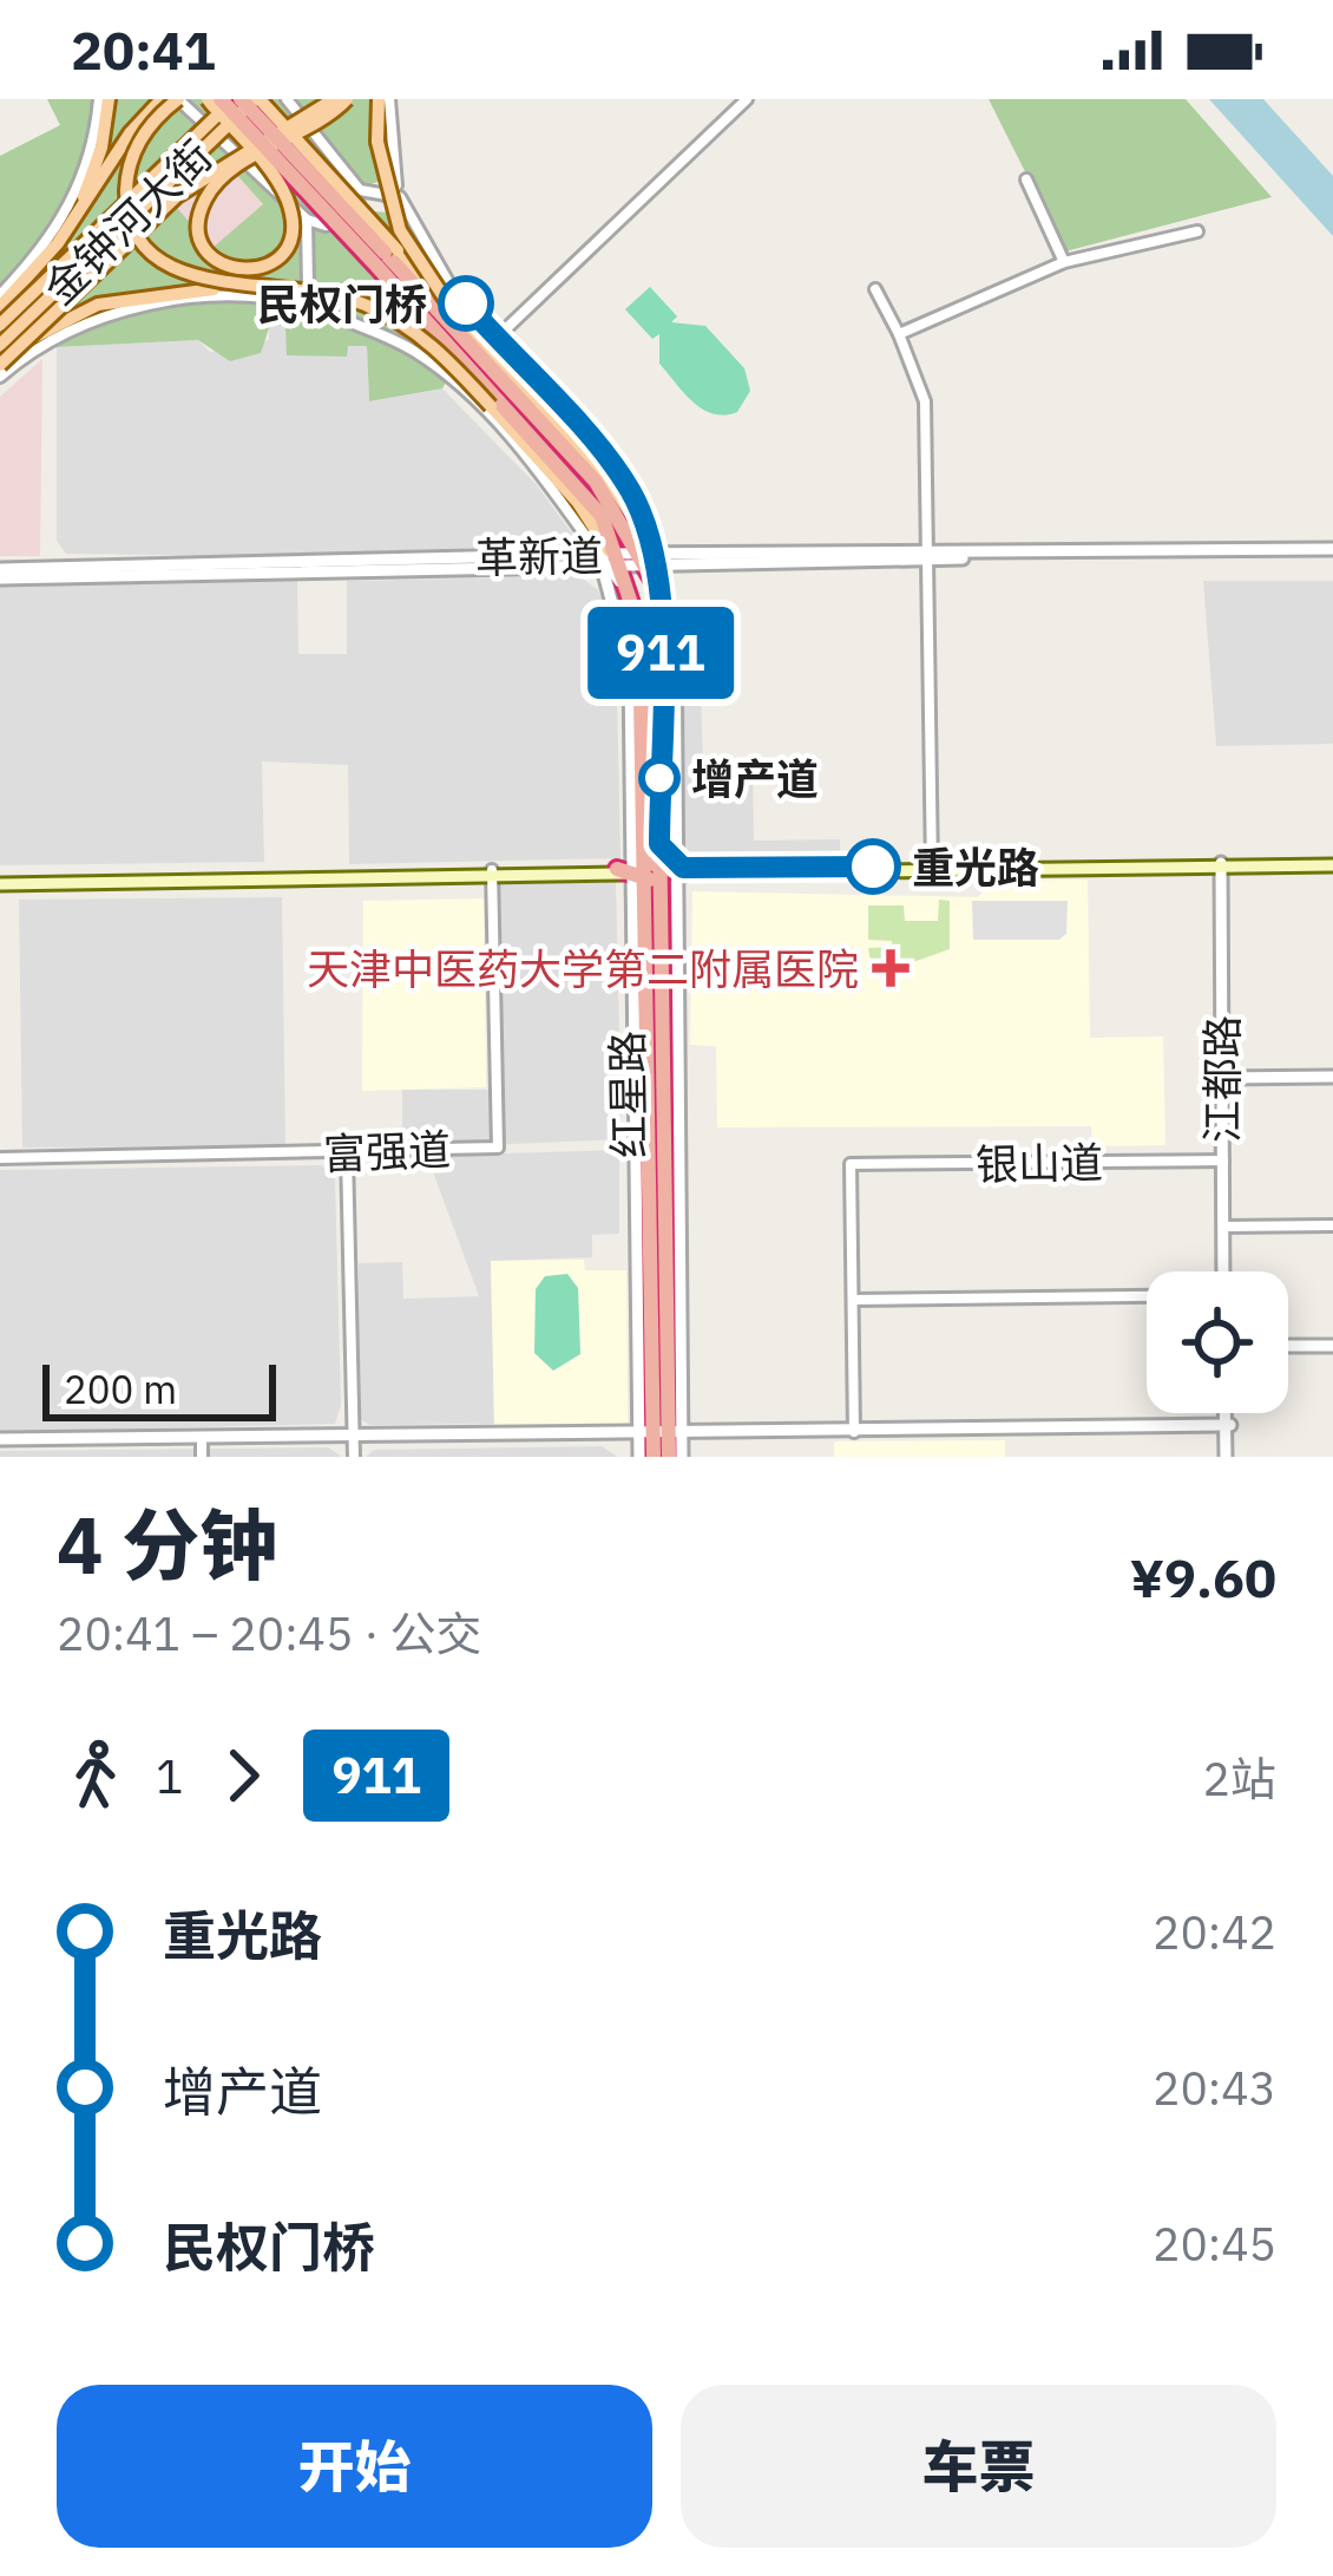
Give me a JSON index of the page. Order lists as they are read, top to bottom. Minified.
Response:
{"streets":{"highway":["红星路"],"main road":["金钟河大街"],"street":["革新道","江都路","富强道","银山道"]},"crossings":[["金钟河大街","革新道"],["江都路","银山道"]],"places":{"other":["民权门桥","增产道","重光路"],"health":["天津中医药大学第二附属医院"]},"lines":["bus line 911"],"scale_bar":"200 m","page":{"status":"20:41","on_map":"911","scale":"200 m","heading":["4 分钟","20:41 – 20:45 · 公交","¥9.60"],"legs":["1","911","2站"],"list":[{"name":"重光路","value":"20:42"},{"name":"增产道","value":"20:43"},{"name":"民权门桥","value":"20:45"}],"buttons":["开始","车票"]}}
